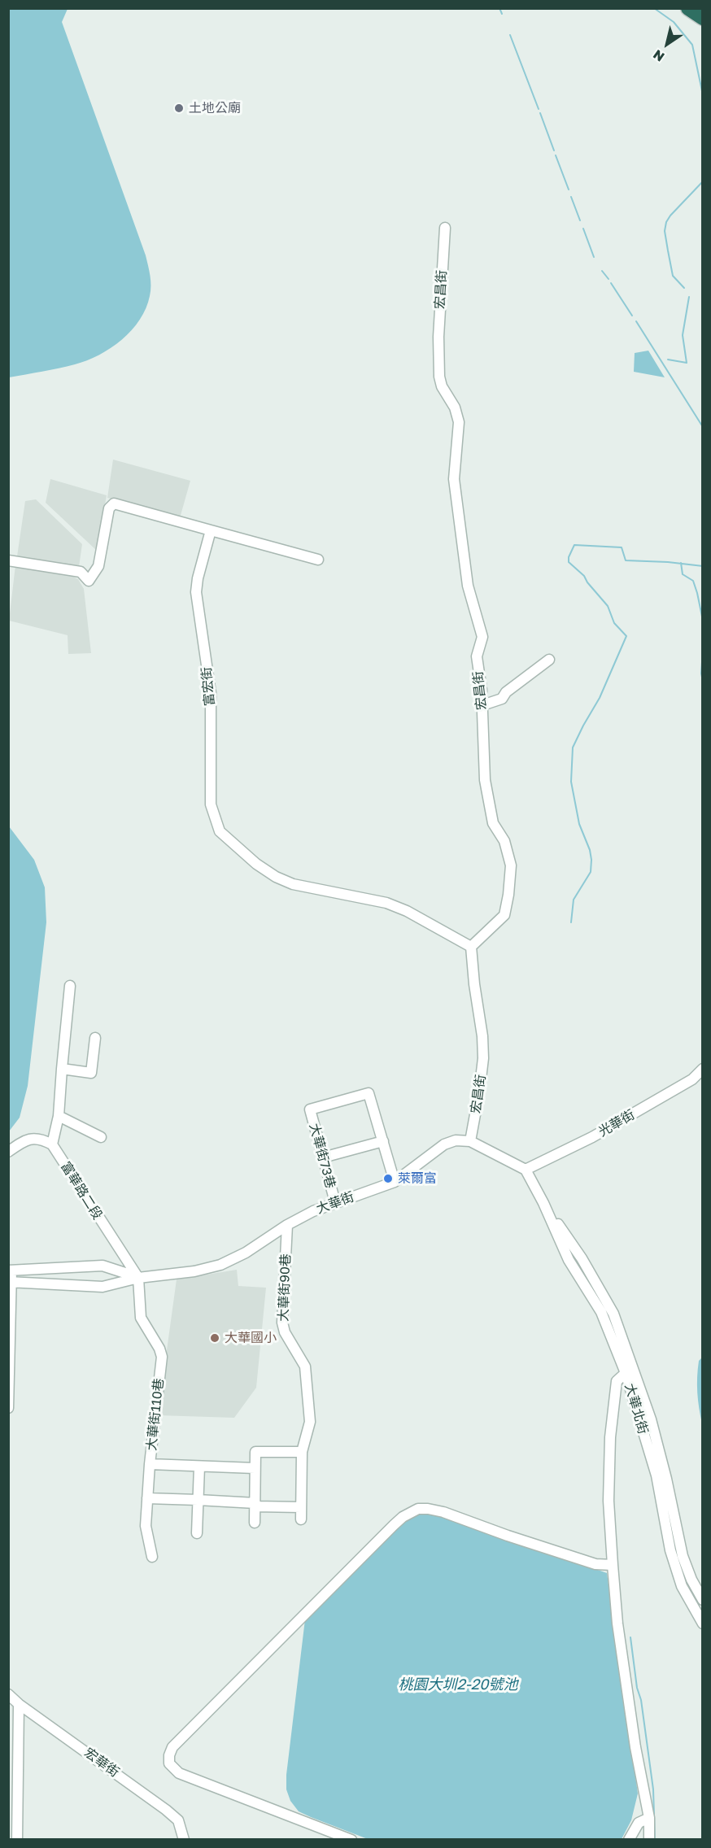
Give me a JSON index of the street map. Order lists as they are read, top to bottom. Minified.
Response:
{"streets":{"street":["宏昌街","富宏街","光華街","大華街73巷","富華路二段","大華街","大華街90巷","大華北街","大華街110巷","宏華街"]},"crossings":[["宏昌街","富宏街"],["宏昌街","大華街"],["光華街","大華北街"],["大華街73巷","大華街"],["富華路二段","大華街"],["富華路二段","大華街110巷"],["大華街","大華街90巷"],["大華街","大華街110巷"]],"water":["桃園大圳2-20號池"],"places":["土地公廟","萊爾富","大華國小"],"north":"bottom left"}
